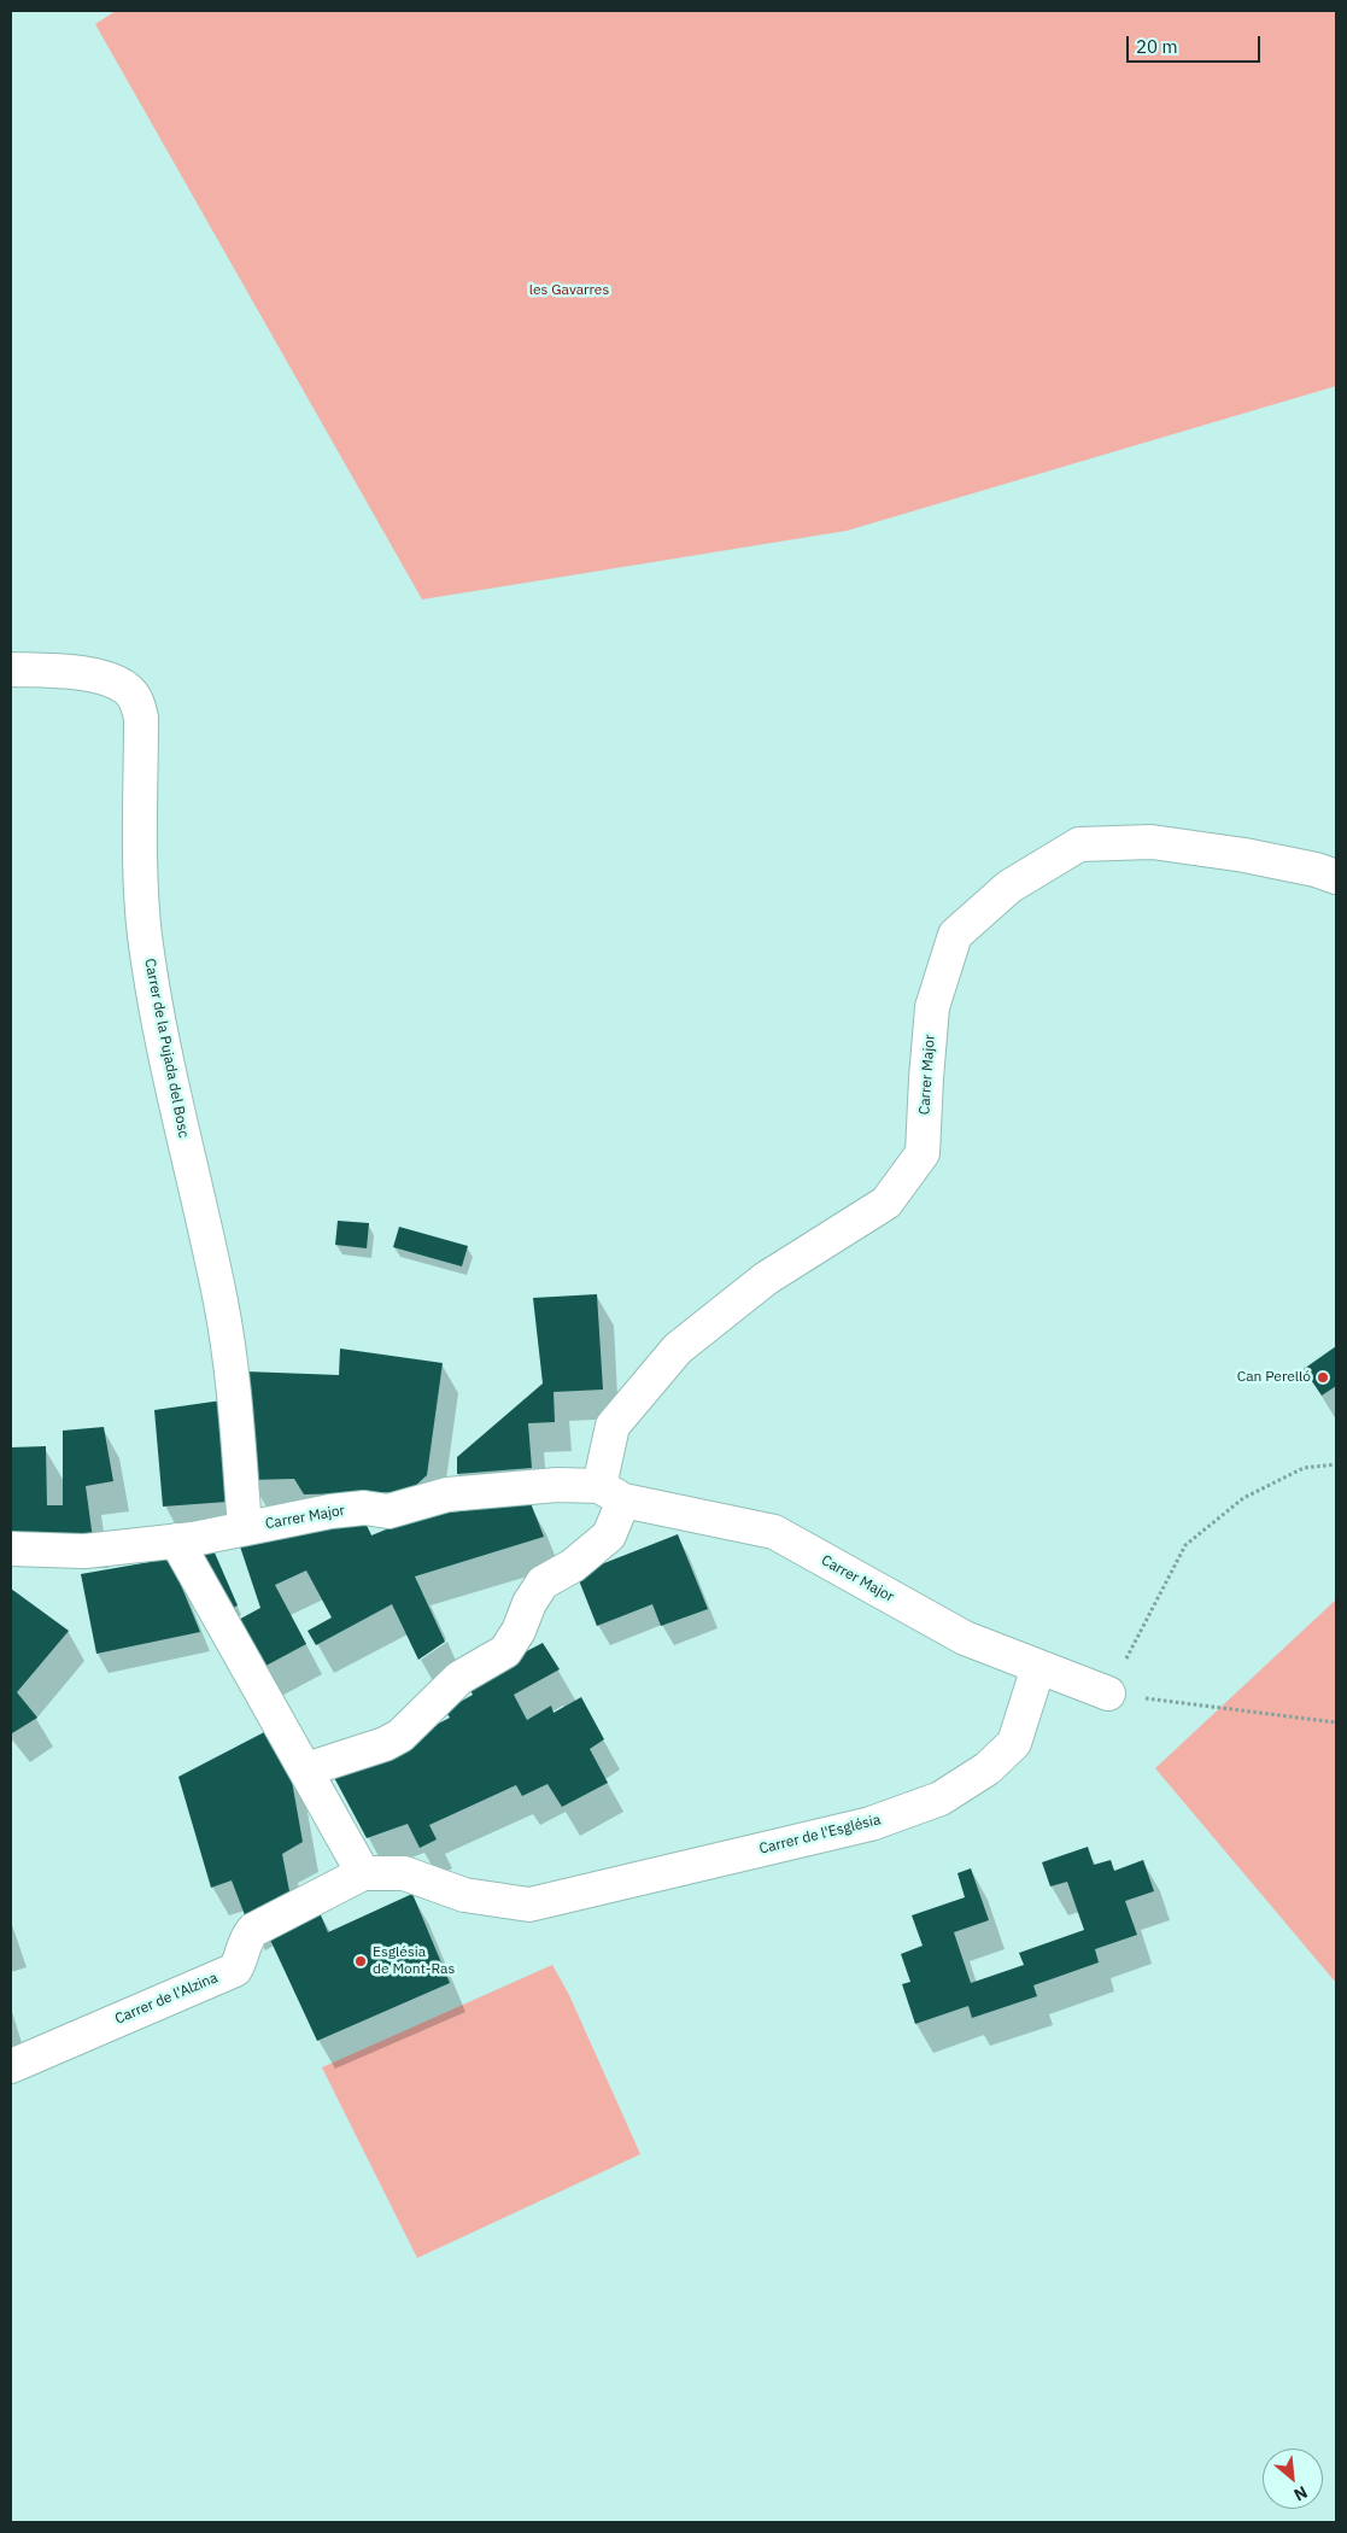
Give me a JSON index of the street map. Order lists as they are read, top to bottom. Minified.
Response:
{"streets":{"street":["Carrer de la Pujada del Bosc","Carrer Major","Carrer de l'Església","Carrer de l'Alzina"]},"crossings":[["Carrer de la Pujada del Bosc","Carrer Major"],["Carrer Major","Carrer de l'Església"],["Carrer de l'Església","Carrer de l'Alzina"]],"parks":["les Gavarres"],"places":["Can Perelló","Església de Mont-Ras"],"scale_bar":"20 m","north":"bottom right"}
